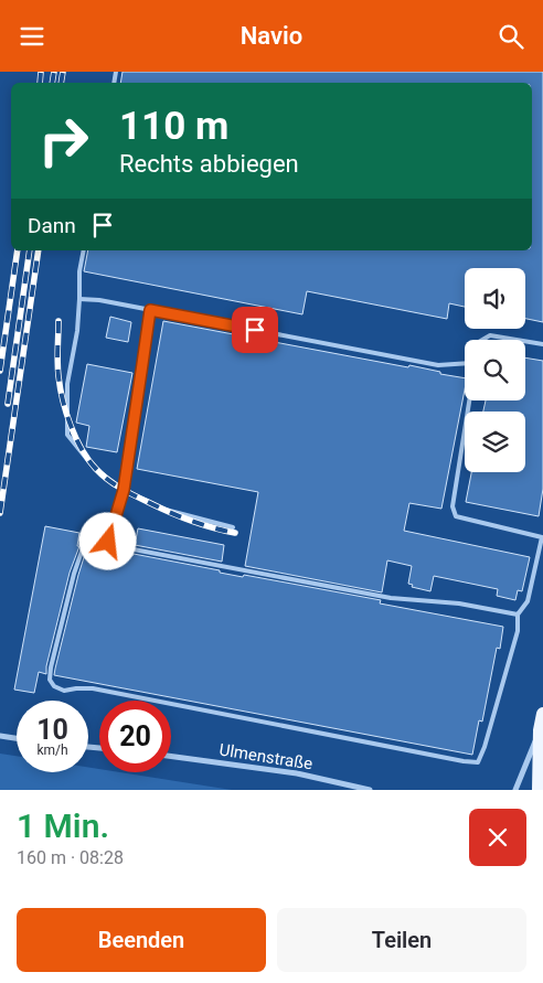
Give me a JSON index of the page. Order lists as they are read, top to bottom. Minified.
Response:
{"streets":{"street":["Ulmenstraße"]},"page":{"header":"Navio","turn":["110 m","Rechts abbiegen"],"then":"Dann","speed":"10 km/h","limit":"20","heading":["1 Min.","160 m · 08:28"],"buttons":["Beenden","Teilen"]}}
